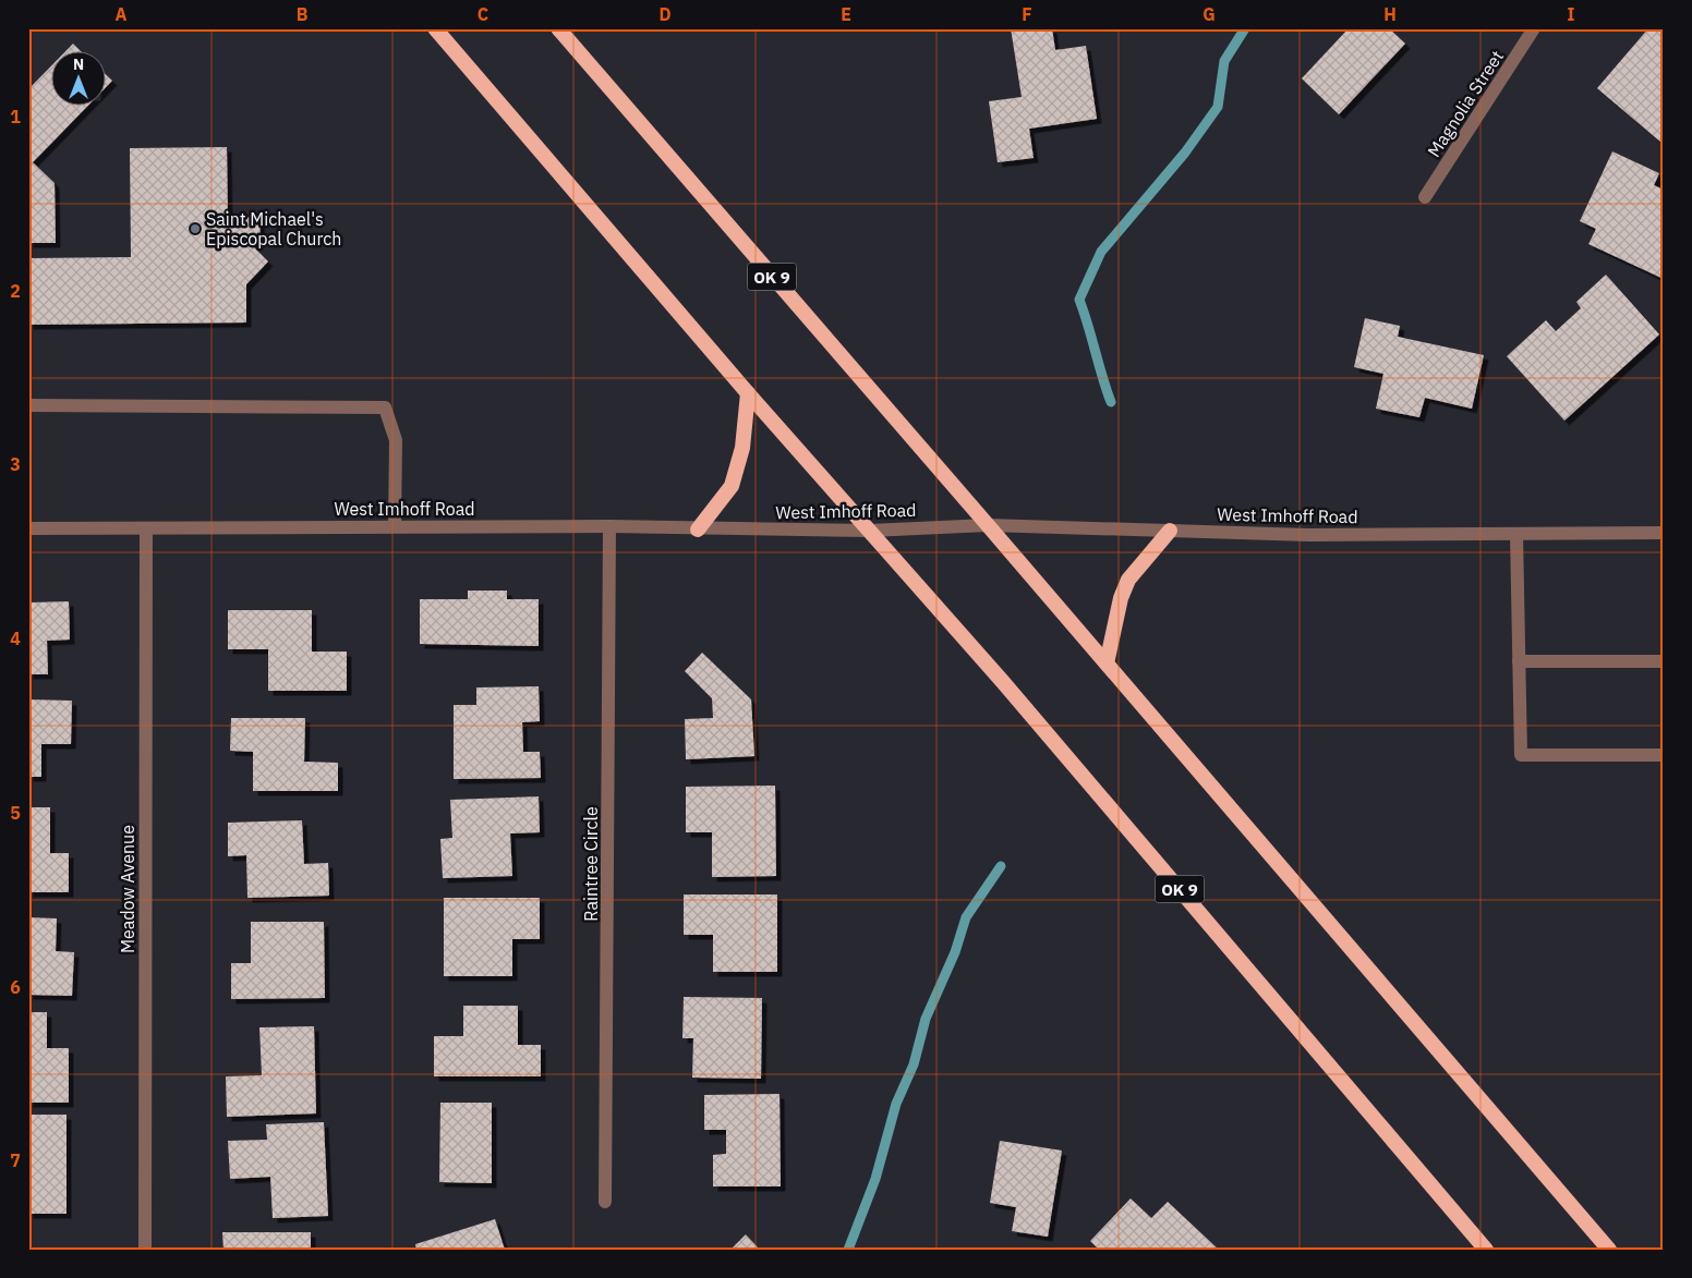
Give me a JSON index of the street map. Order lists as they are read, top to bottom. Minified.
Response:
{"streets":{"highway":["OK 9"],"street":["Magnolia Street","West Imhoff Road","Raintree Circle","Meadow Avenue"]},"crossings":[["OK 9","West Imhoff Road"],["West Imhoff Road","Raintree Circle"],["West Imhoff Road","Meadow Avenue"]],"places":["Saint Michael's Episcopal Church"],"north":"top","grid":{"columns":["A","B","C","D","E","F","G","H","I"],"rows":["1","2","3","4","5","6","7"]}}
